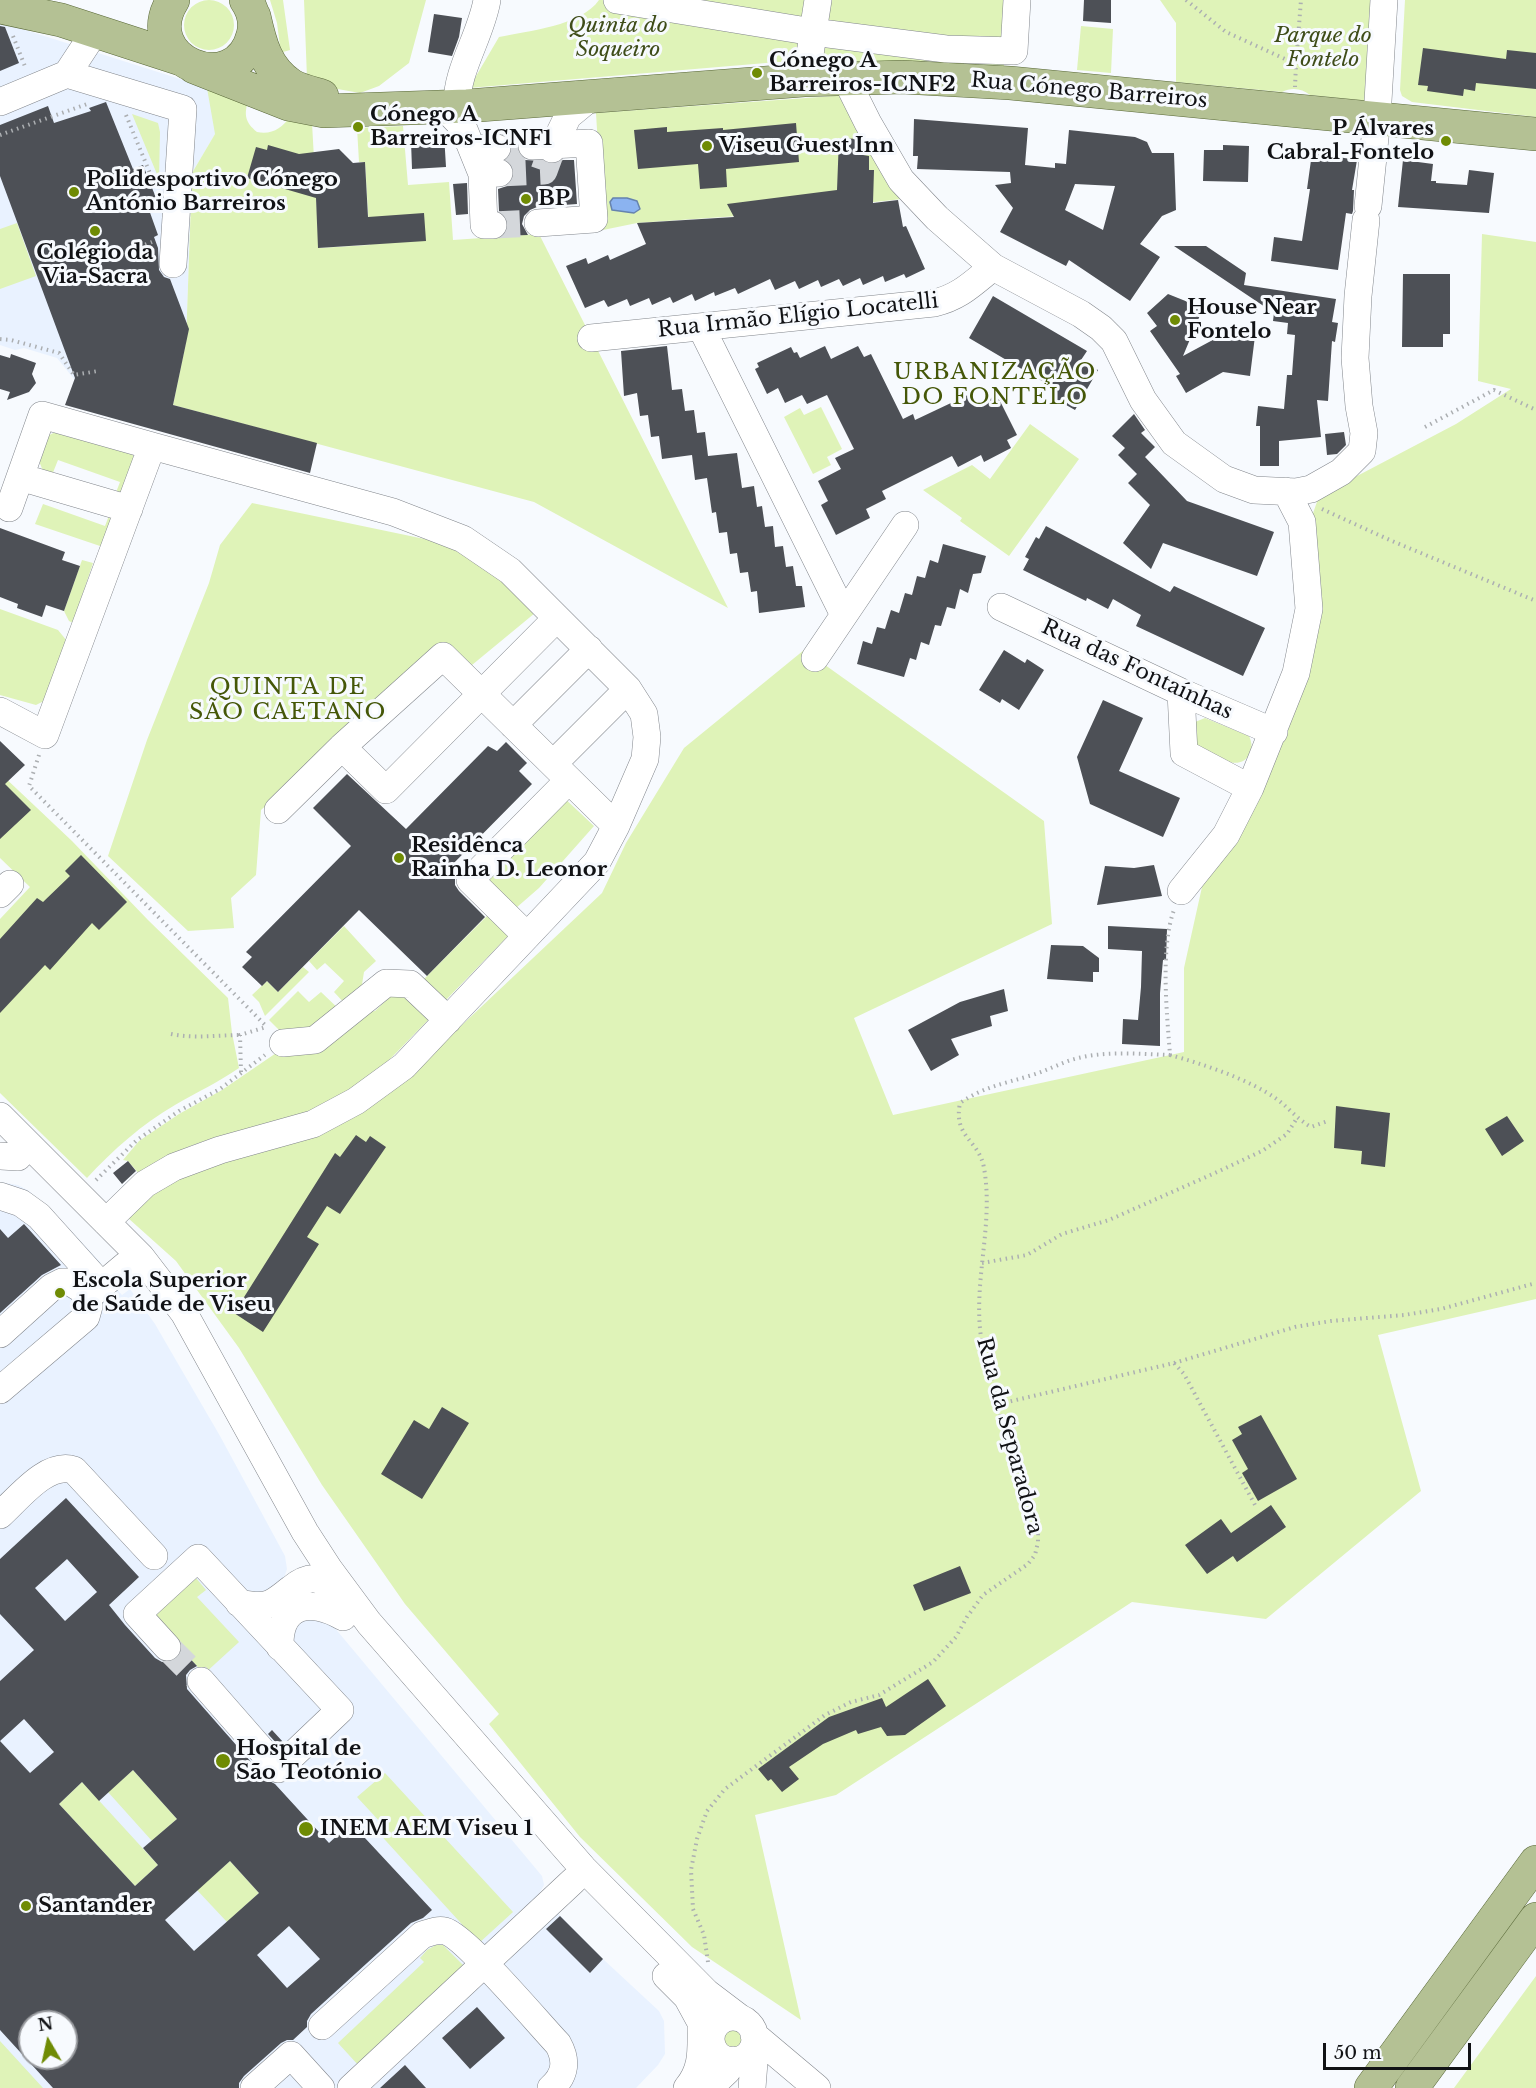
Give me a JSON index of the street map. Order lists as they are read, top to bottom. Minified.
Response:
{"streets":{"main road":["Rua Cónego Barreiros"],"street":["Rua Irmão Elígio Locatelli","Rua das Fontaínhas"],"path":["Rua da Separadora"]},"districts":["URBANIZAÇÃO DO FONTELO","QUINTA DE SÃO CAETANO"],"parks":["Quinta do Soqueiro","Parque do Fontelo"],"places":["Cónego A Barreiros-ICNF2","Cónego A Barreiros-ICNF1","P Álvares Cabral-Fontelo","Viseu Guest Inn","Polidesportivo Cónego António Barreiros","BP","Colégio da Via-Sacra","House Near Fontelo","Residênca Rainha D. Leonor","Escola Superior de Saúde de Viseu","Hospital de São Teotónio","INEM AEM Viseu 1","Santander"],"scale_bar":"50 m","north":"top"}
